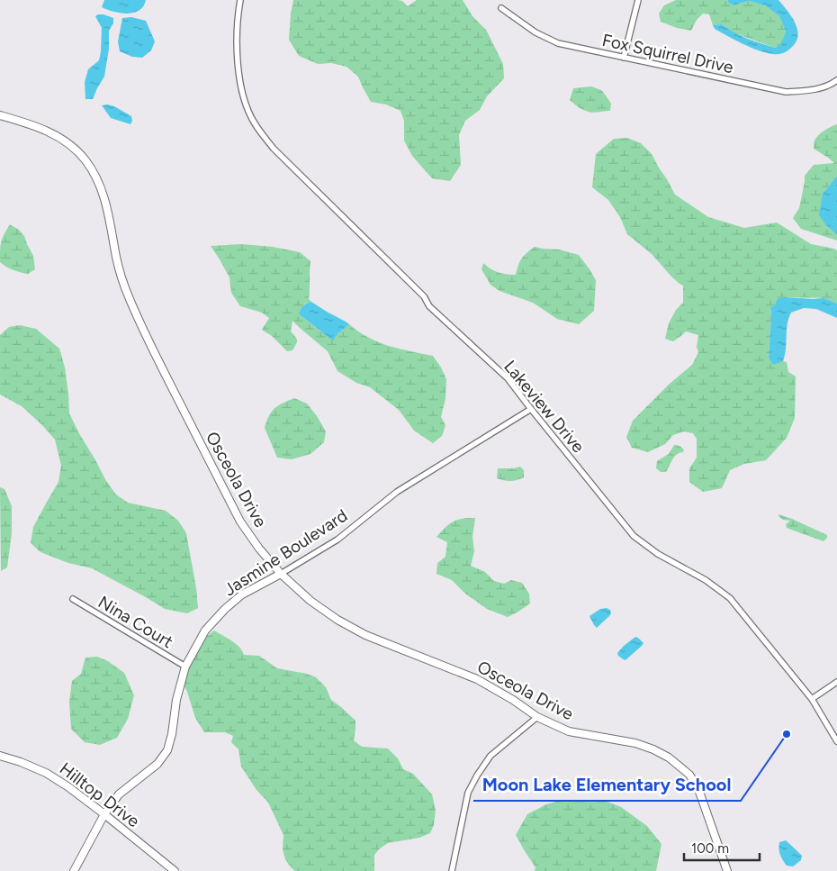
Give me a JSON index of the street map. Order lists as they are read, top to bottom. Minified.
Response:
{"streets":{"street":["Fox Squirrel Drive","Lakeview Drive","Osceola Drive","Jasmine Boulevard","Nina Court","Hilltop Drive"]},"crossings":[["Lakeview Drive","Jasmine Boulevard"],["Osceola Drive","Jasmine Boulevard"],["Jasmine Boulevard","Nina Court"],["Jasmine Boulevard","Hilltop Drive"]],"places":["Moon Lake Elementary School"],"scale_bar":"100 m"}
